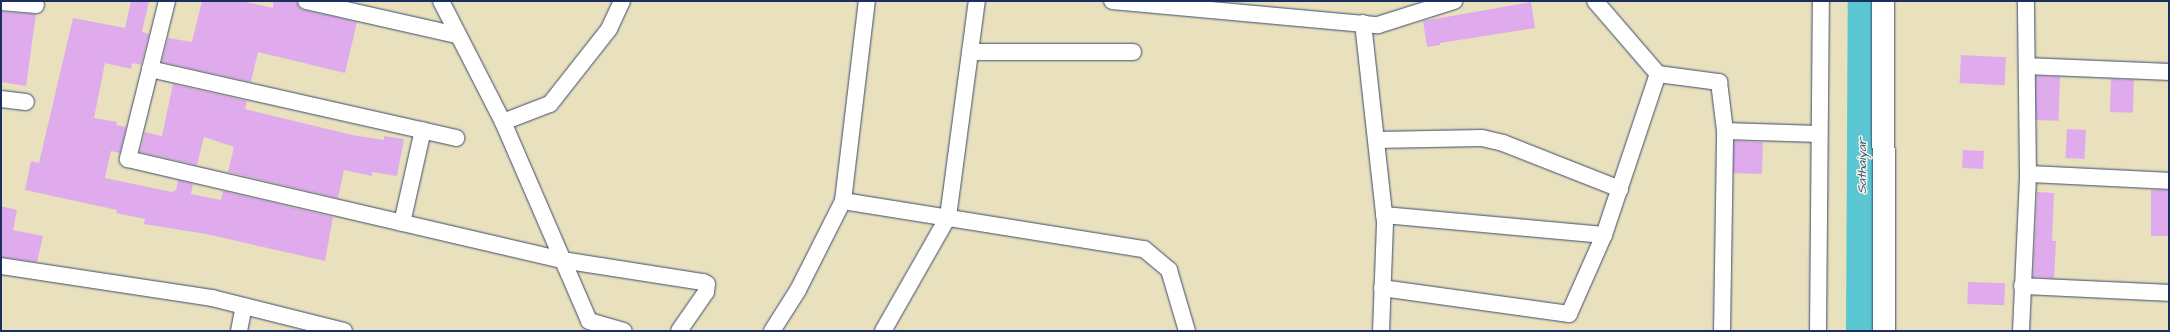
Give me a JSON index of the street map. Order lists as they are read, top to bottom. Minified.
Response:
{"water":["Sathaiyar"]}
